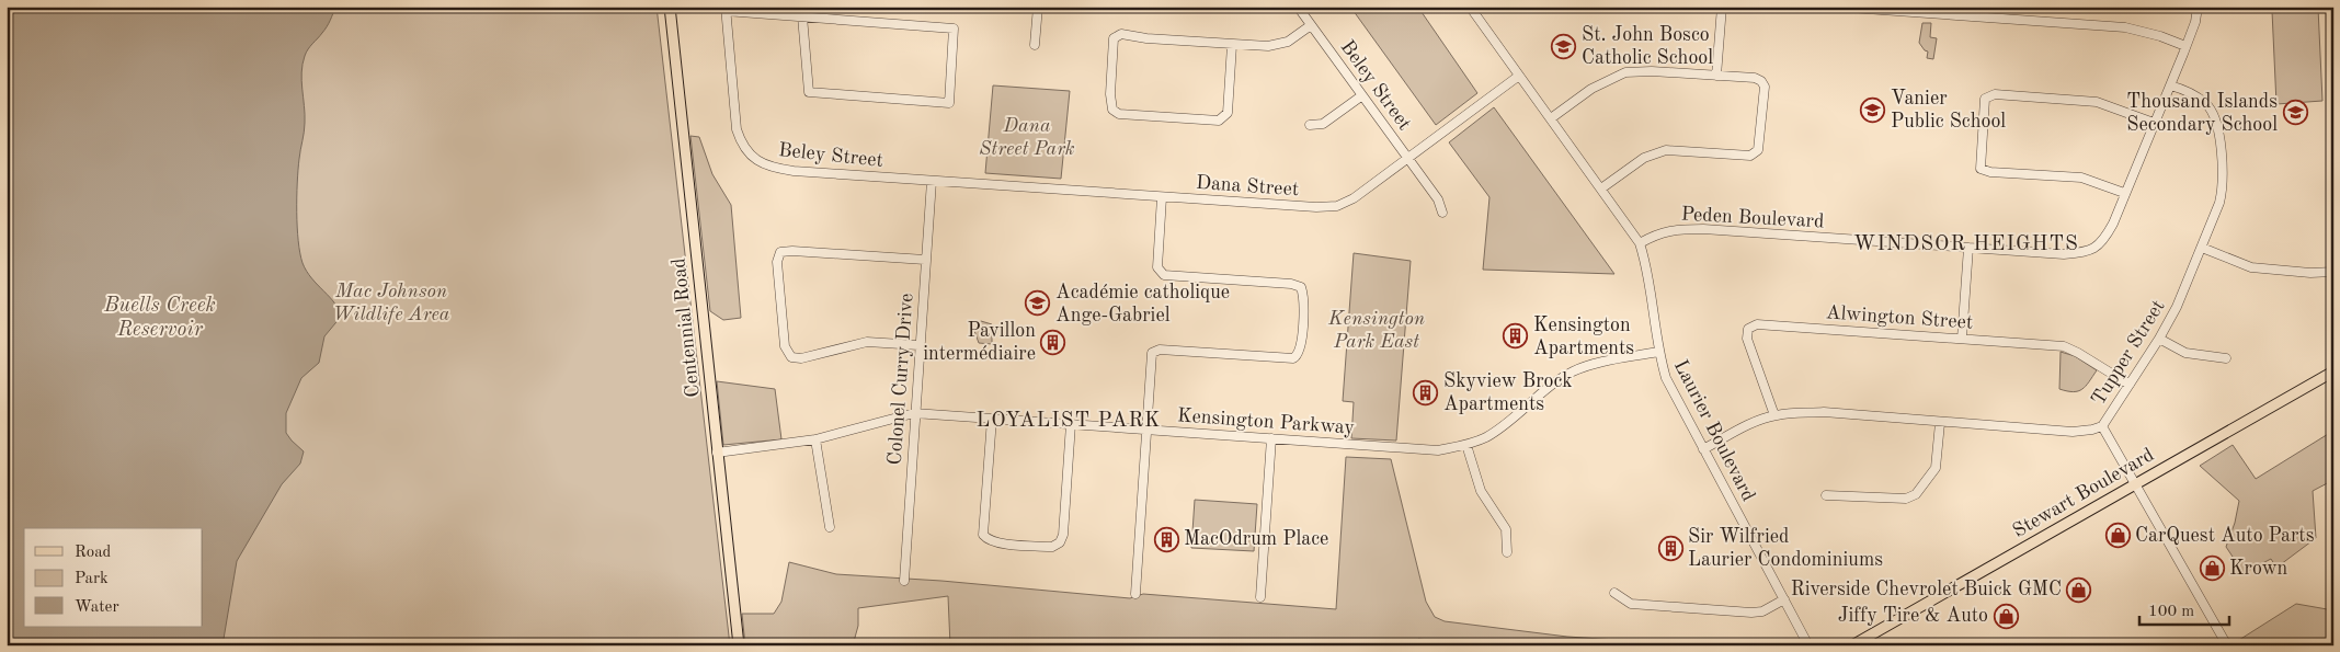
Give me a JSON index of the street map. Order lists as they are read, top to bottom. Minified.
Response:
{"streets":{"main road":["Centennial Road","Stewart Boulevard"],"street":["Beley Street","Dana Street","Peden Boulevard","Alwington Street","Tupper Street","Colonel Curry Drive","Kensington Parkway","Laurier Boulevard"]},"crossings":[["Beley Street","Dana Street"],["Beley Street","Colonel Curry Drive"],["Dana Street","Colonel Curry Drive"],["Dana Street","Laurier Boulevard"],["Peden Boulevard","Tupper Street"],["Peden Boulevard","Laurier Boulevard"],["Alwington Street","Tupper Street"],["Centennial Road","Kensington Parkway"],["Tupper Street","Laurier Boulevard"],["Colonel Curry Drive","Kensington Parkway"],["Kensington Parkway","Laurier Boulevard"]],"districts":["WINDSOR HEIGHTS","LOYALIST PARK"],"water":["Buells Creek Reservoir"],"parks":["Dana Street Park","Mac Johnson Wildlife Area","Kensington Park East"],"places":{"school or university":["St. John Bosco Catholic School","Vanier Public School","Thousand Islands Secondary School","Académie catholique Ange-Gabriel"],"building":["Kensington Apartments","Pavillon intermédiaire","Skyview Brock Apartments","MacOdrum Place","Sir Wilfried Laurier Condominiums"],"shop":["CarQuest Auto Parts","Krown","Riverside Chevrolet Buick GMC","Jiffy Tire & Auto"]},"legend":["Road","Park","Water"],"scale_bar":"100 m"}
